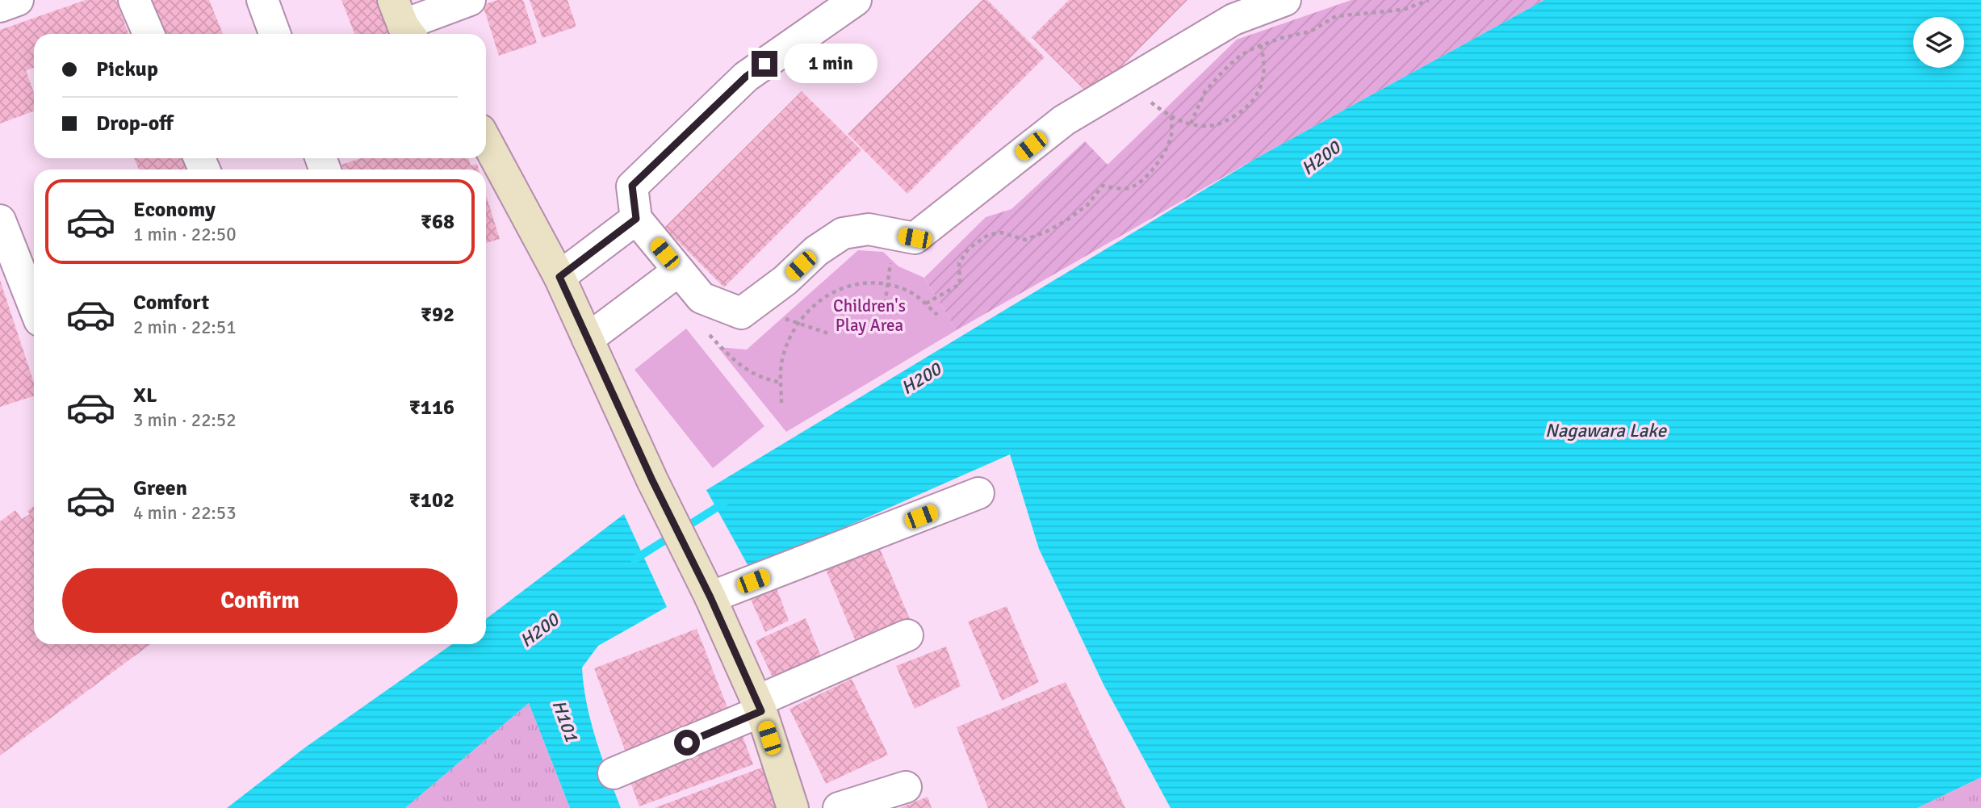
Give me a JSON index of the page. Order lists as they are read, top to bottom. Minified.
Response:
{"water":["H200","Nagawara Lake","H101"],"parks":["Children's Play Area"],"page":{"banner":["Pickup","Drop-off"],"bubble":"1 min","list":[{"name":"Economy","note":"1 min · 22:50","value":"₹68"},{"name":"Comfort","note":"2 min · 22:51","value":"₹92"},{"name":"XL","note":"3 min · 22:52","value":"₹116"},{"name":"Green","note":"4 min · 22:53","value":"₹102"}],"buttons":"Confirm"}}
